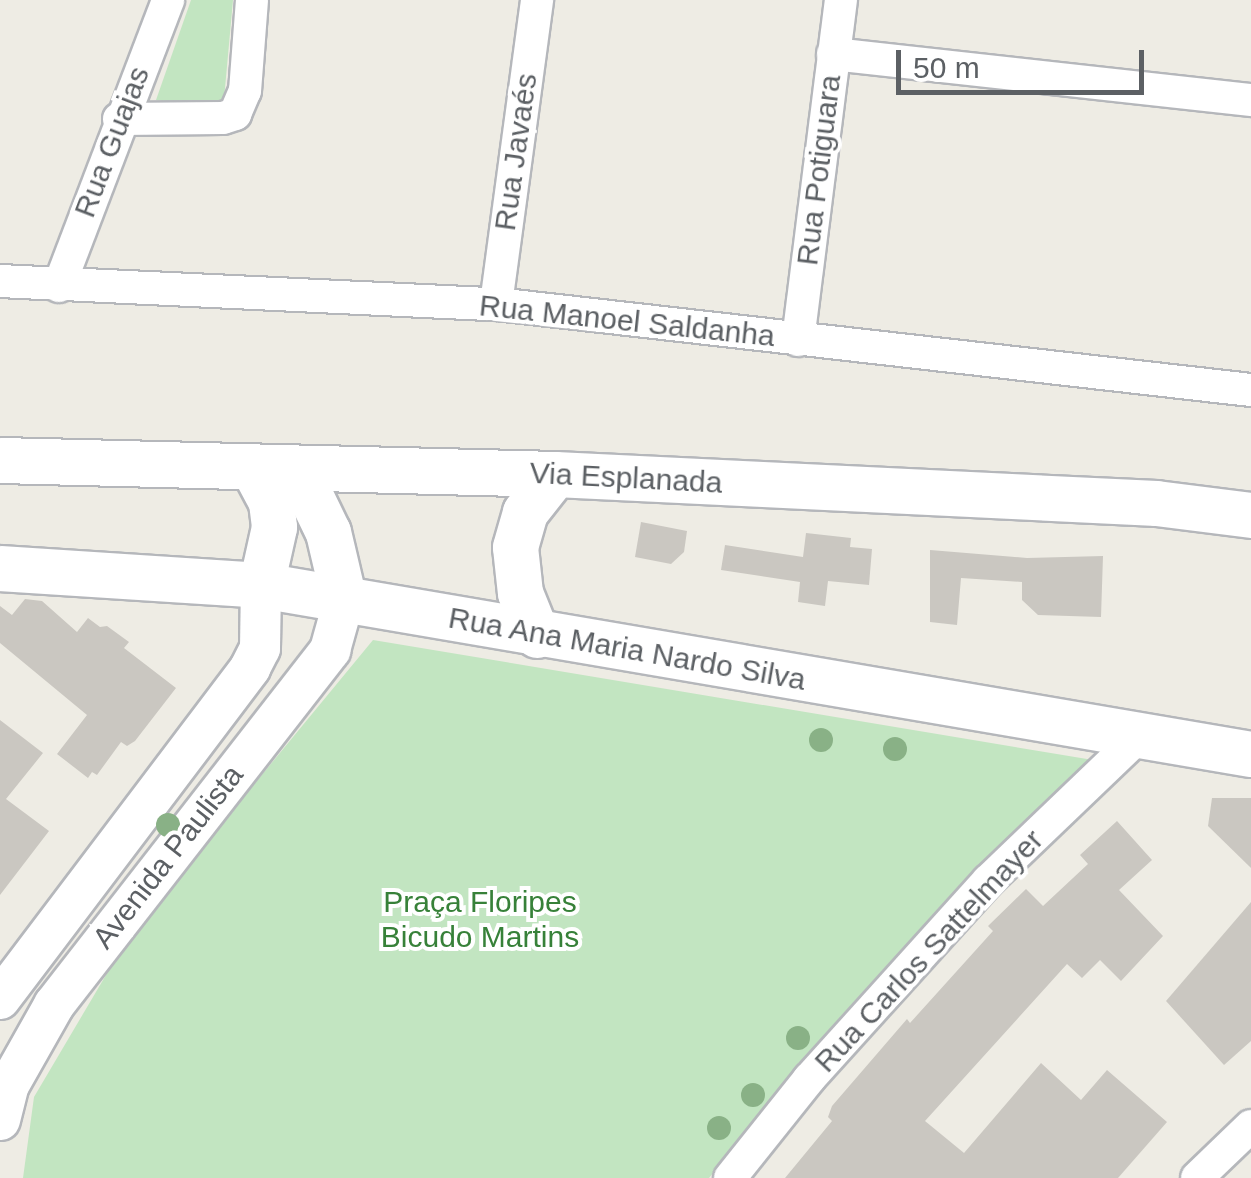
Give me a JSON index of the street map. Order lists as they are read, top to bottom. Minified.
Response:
{"streets":{"main road":["Via Esplanada","Rua Ana Maria Nardo Silva"],"street":["Rua Guajas","Rua Javaés","Rua Potiguara","Rua Manoel Saldanha","Avenida Paulista","Rua Carlos Sattelmayer"]},"crossings":[["Rua Guajas","Rua Manoel Saldanha"],["Rua Javaés","Rua Manoel Saldanha"],["Rua Potiguara","Rua Manoel Saldanha"],["Rua Ana Maria Nardo Silva","Avenida Paulista"],["Rua Ana Maria Nardo Silva","Rua Carlos Sattelmayer"]],"parks":["Praça Floripes Bicudo Martins"],"scale_bar":"50 m"}
